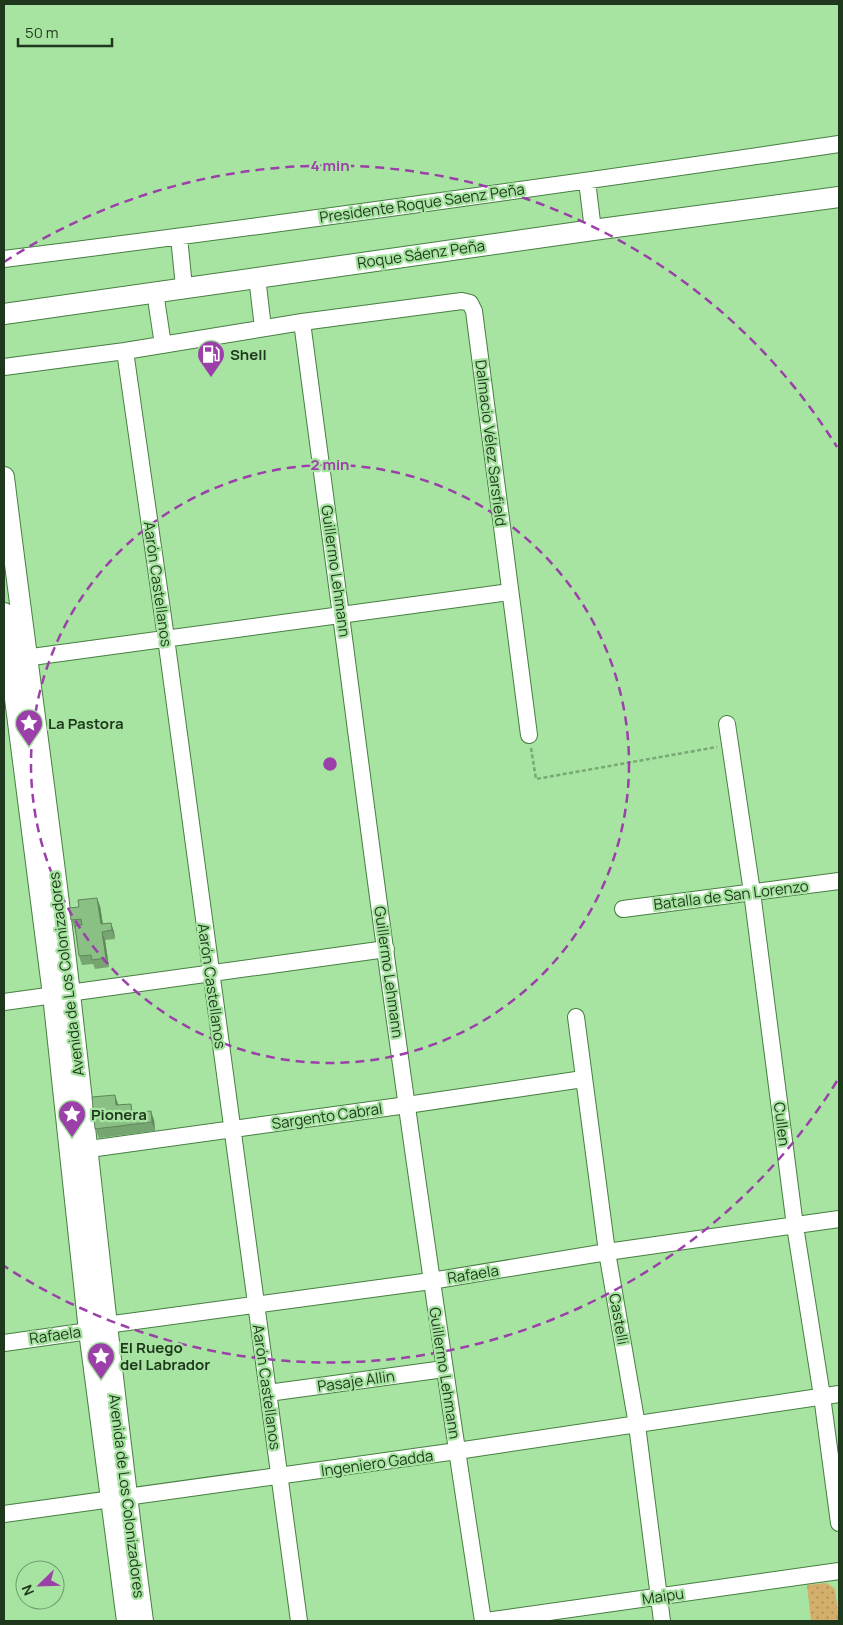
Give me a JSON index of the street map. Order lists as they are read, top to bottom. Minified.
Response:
{"streets":{"main road":["Roque Sáenz Peña","Avenida de Los Colonizadores"],"street":["Presidente Roque Saenz Peña","Dalmacio Vélez Sarsfield","Guillermo Lehmann","Aarón Castellanos","Batalla de San Lorenzo","Sargento Cabral","Cullen","Rafaela","Castelli","Pasaje Allin","Ingeniero Gadda","Maipu"]},"crossings":[["Dalmacio Vélez Sarsfield","Guillermo Lehmann"],["Guillermo Lehmann","Sargento Cabral"],["Guillermo Lehmann","Rafaela"],["Guillermo Lehmann","Pasaje Allin"],["Guillermo Lehmann","Ingeniero Gadda"],["Guillermo Lehmann","Maipu"],["Aarón Castellanos","Sargento Cabral"],["Aarón Castellanos","Rafaela"],["Aarón Castellanos","Pasaje Allin"],["Aarón Castellanos","Ingeniero Gadda"],["Batalla de San Lorenzo","Cullen"],["Avenida de Los Colonizadores","Sargento Cabral"],["Avenida de Los Colonizadores","Rafaela"],["Avenida de Los Colonizadores","Ingeniero Gadda"],["Sargento Cabral","Castelli"],["Cullen","Rafaela"],["Cullen","Ingeniero Gadda"],["Rafaela","Castelli"],["Castelli","Ingeniero Gadda"],["Castelli","Maipu"]],"places":{"fuel station":["Shell"],"place":["La Pastora","Pionera","El Ruego del Labrador"]},"scale_bar":"50 m","north":"bottom left","rings":["4 min","2 min"]}
